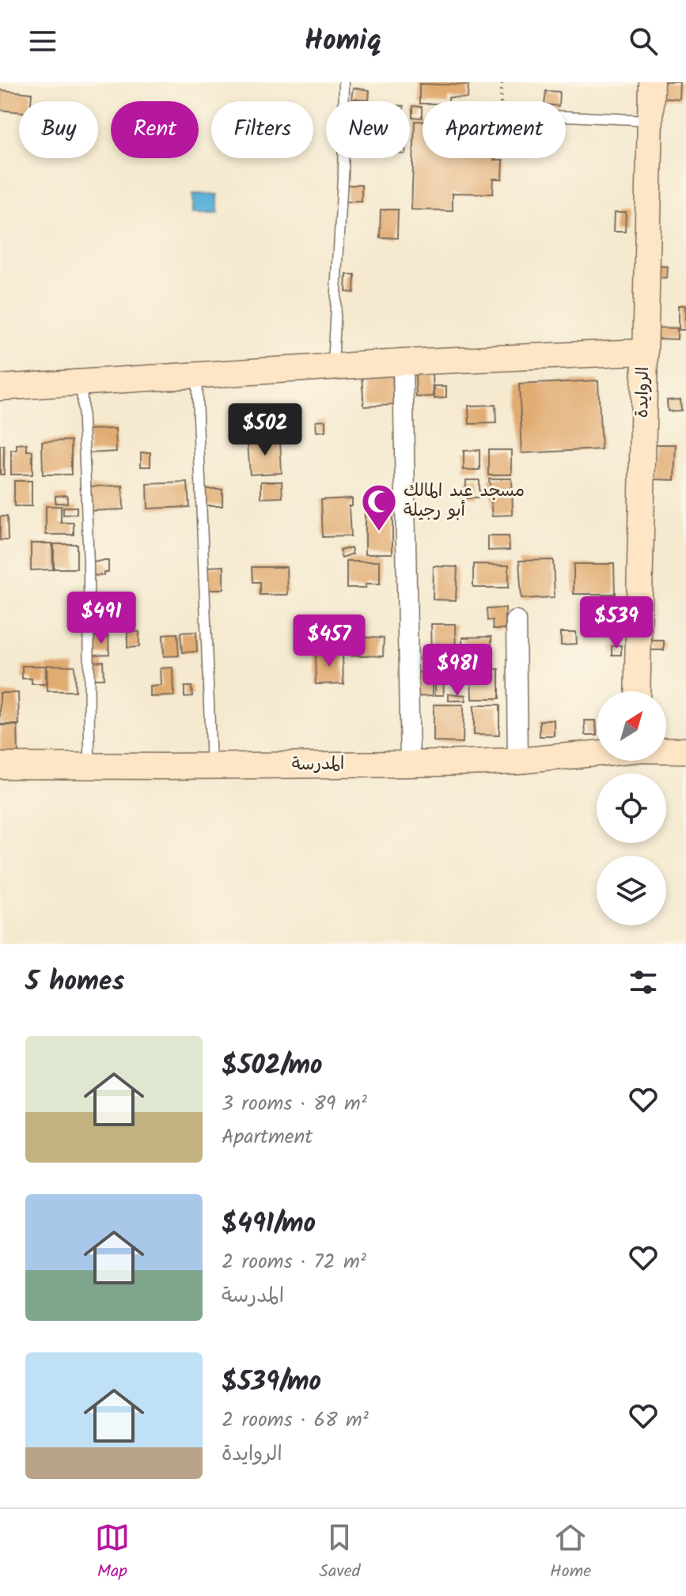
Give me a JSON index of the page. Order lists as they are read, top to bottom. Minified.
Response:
{"streets":{"street":["الروايدة","المدرسة"]},"places":{"mosque":["مسجد عبد المالك أبو رجيلة"]},"north":"top right","page":{"header":"Homiq","chip":["Buy","Rent","Filters","New","Apartment"],"price":["$502","$491","$539","$457","$981"],"heading":"5 homes","list":[{"name":"$502/mo","note":"3 rooms · 89 m² · Apartment"},{"name":"$491/mo","note":"2 rooms · 72 m² · المدرسة"},{"name":"$539/mo","note":"2 rooms · 68 m² · الروايدة"}],"tabs":["Map","Saved","Home"]}}
